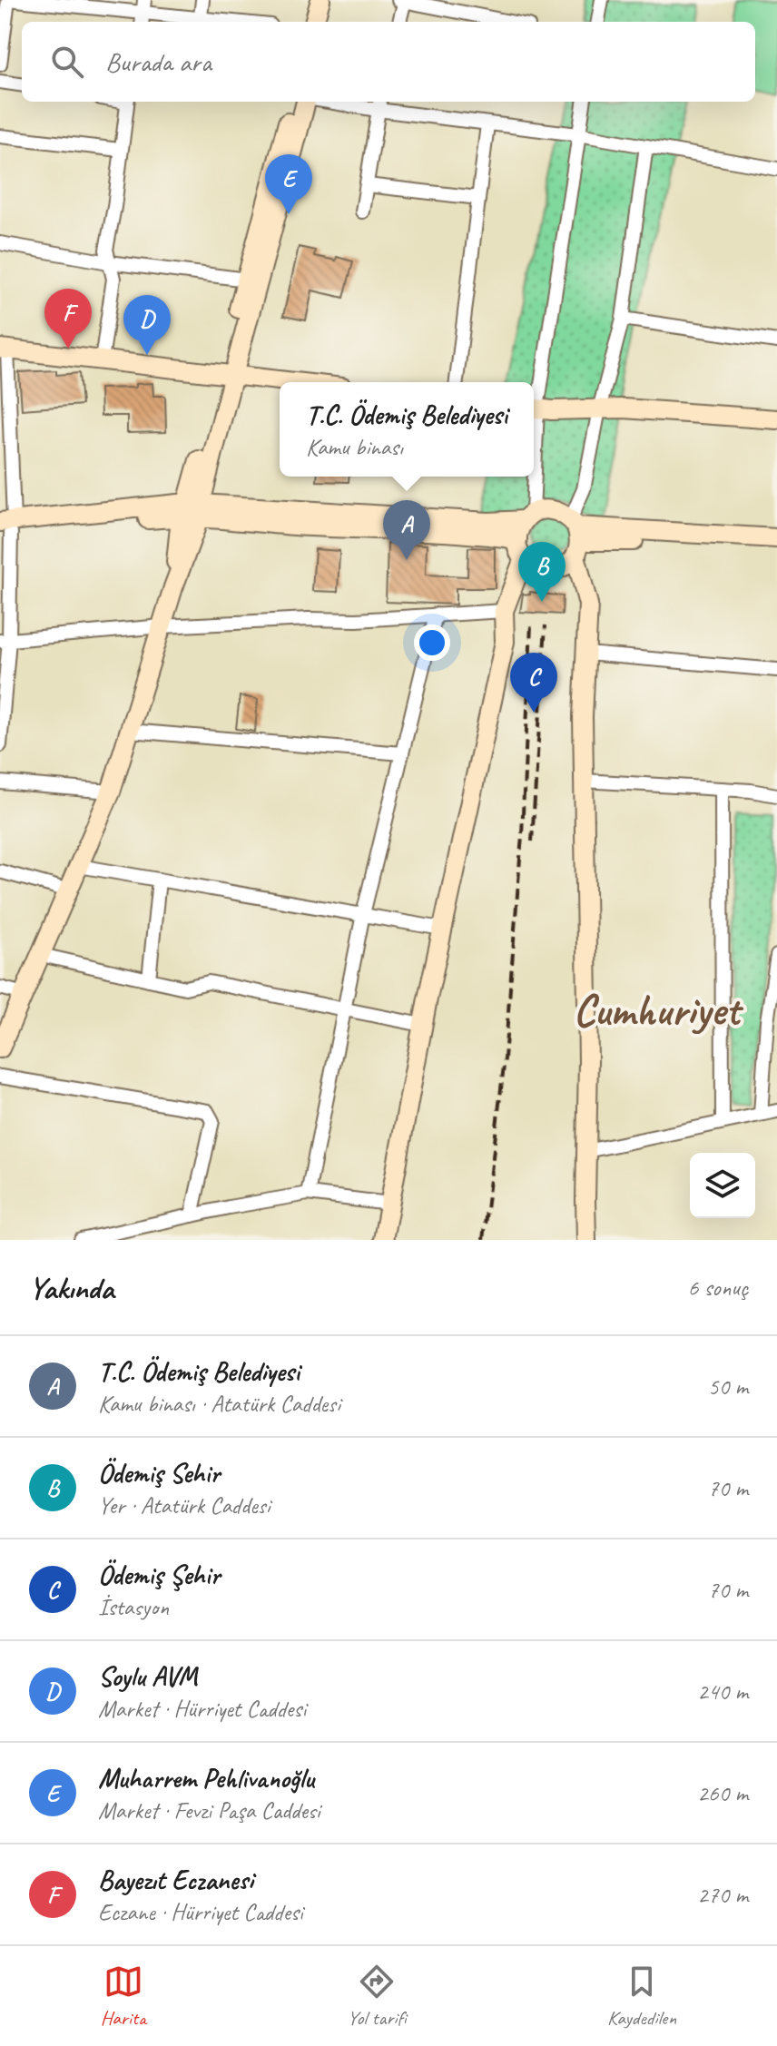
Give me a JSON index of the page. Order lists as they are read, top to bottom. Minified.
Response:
{"districts":["Cumhuriyet"],"page":{"search":"Burada ara","pins":["E","F","D","A","B","C"],"popup":["T.C. Ödemiş Belediyesi","Kamu binası"],"heading":["Yakında","6 sonuç"],"list":[{"mark":"A","name":"T.C. Ödemiş Belediyesi","note":"Kamu binası · Atatürk Caddesi","value":"50 m"},{"mark":"B","name":"Ödemiş Sehir","note":"Yer · Atatürk Caddesi","value":"70 m"},{"mark":"C","name":"Ödemiş Şehir","note":"İstasyon","value":"70 m"},{"mark":"D","name":"Soylu AVM","note":"Market · Hürriyet Caddesi","value":"240 m"},{"mark":"E","name":"Muharrem Pehlivanoğlu","note":"Market · Fevzi Paşa Caddesi","value":"260 m"},{"mark":"F","name":"Bayezıt Eczanesi","note":"Eczane · Hürriyet Caddesi","value":"270 m"}],"nav":["Harita","Yol tarifi","Kaydedilen"]}}
